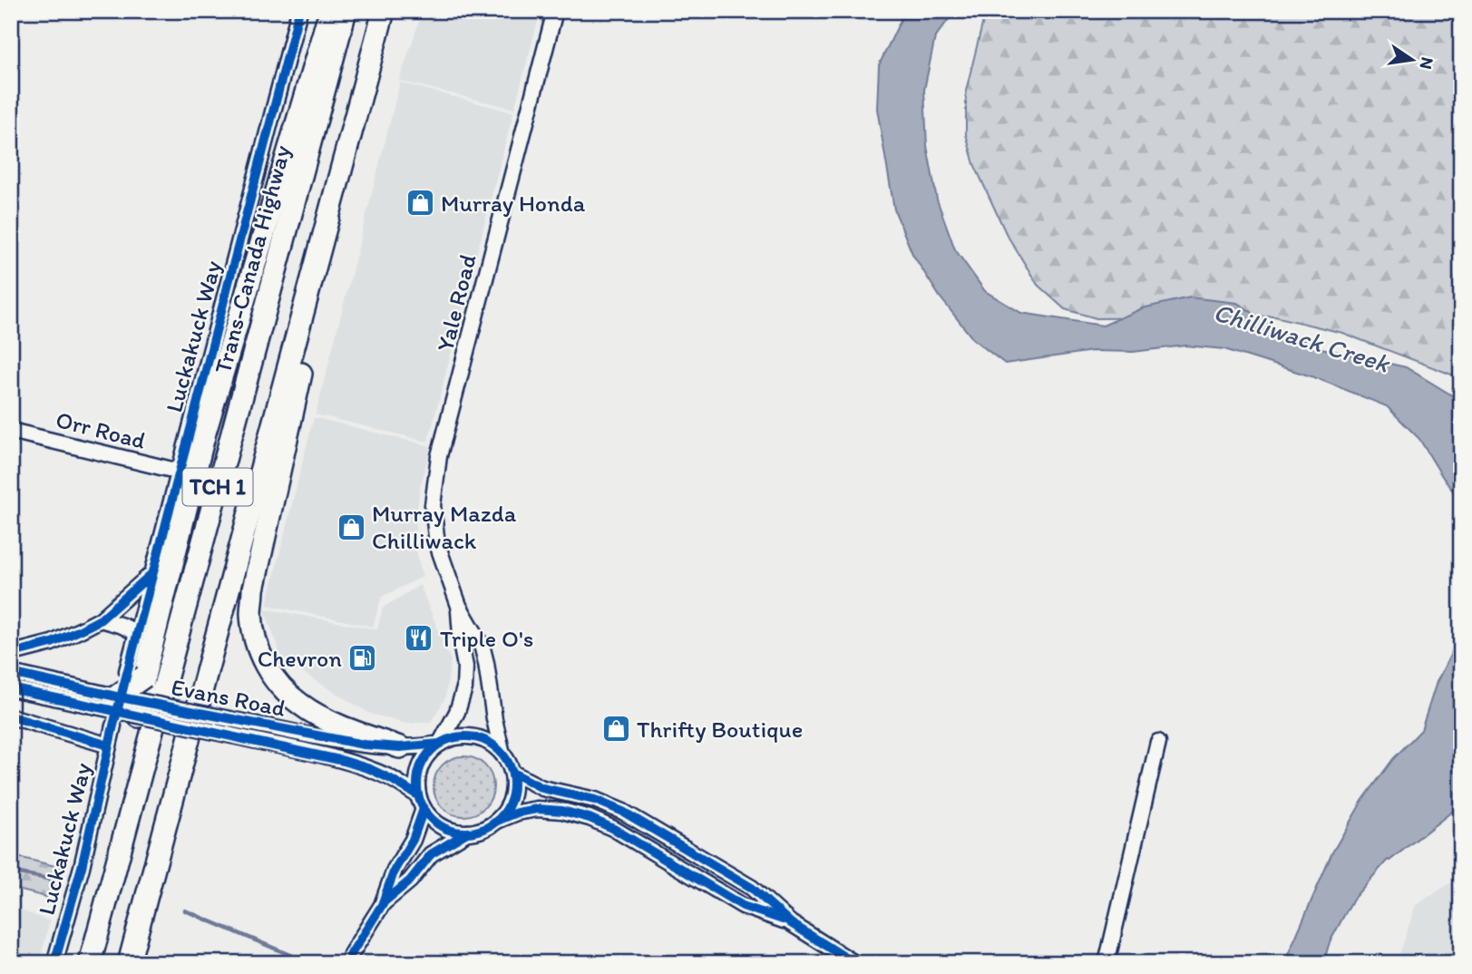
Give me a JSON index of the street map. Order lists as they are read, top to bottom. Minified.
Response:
{"streets":{"highway":["Trans-Canada Highway","TCH 1"],"street":["Yale Road","Luckakuck Way","Orr Road","Evans Road"]},"crossings":[["Yale Road","Evans Road"],["Luckakuck Way","Orr Road"]],"water":["Chilliwack Creek"],"places":{"shop":["Murray Honda","Murray Mazda Chilliwack","Thrifty Boutique"],"restaurant":["Triple O's"],"fuel station":["Chevron"]},"north":"right"}
